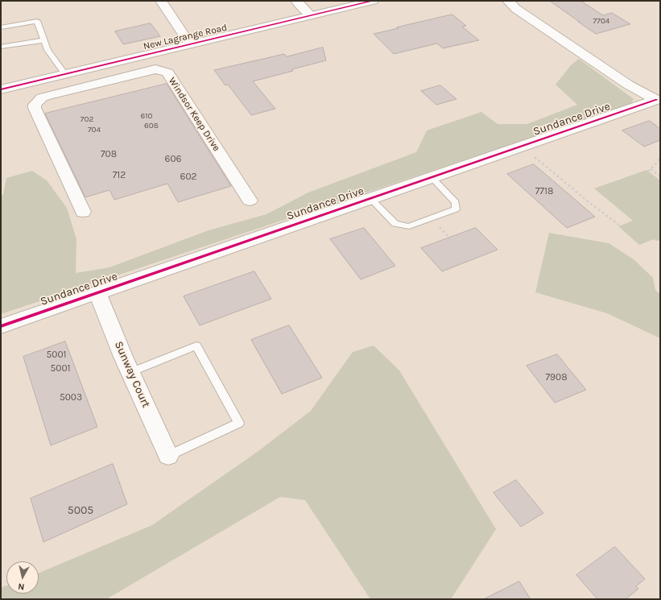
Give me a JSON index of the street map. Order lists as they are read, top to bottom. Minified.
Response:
{"streets":{"street":["New Lagrange Road","Windsor Keep Drive","Sundance Drive","Sunway Court"]},"crossings":[["Sundance Drive","Sunway Court"]],"house_numbers":["7704","610","702","608","704","708","606","712","602","7718","5001","5001","7908","5003","5005"],"north":"bottom"}
